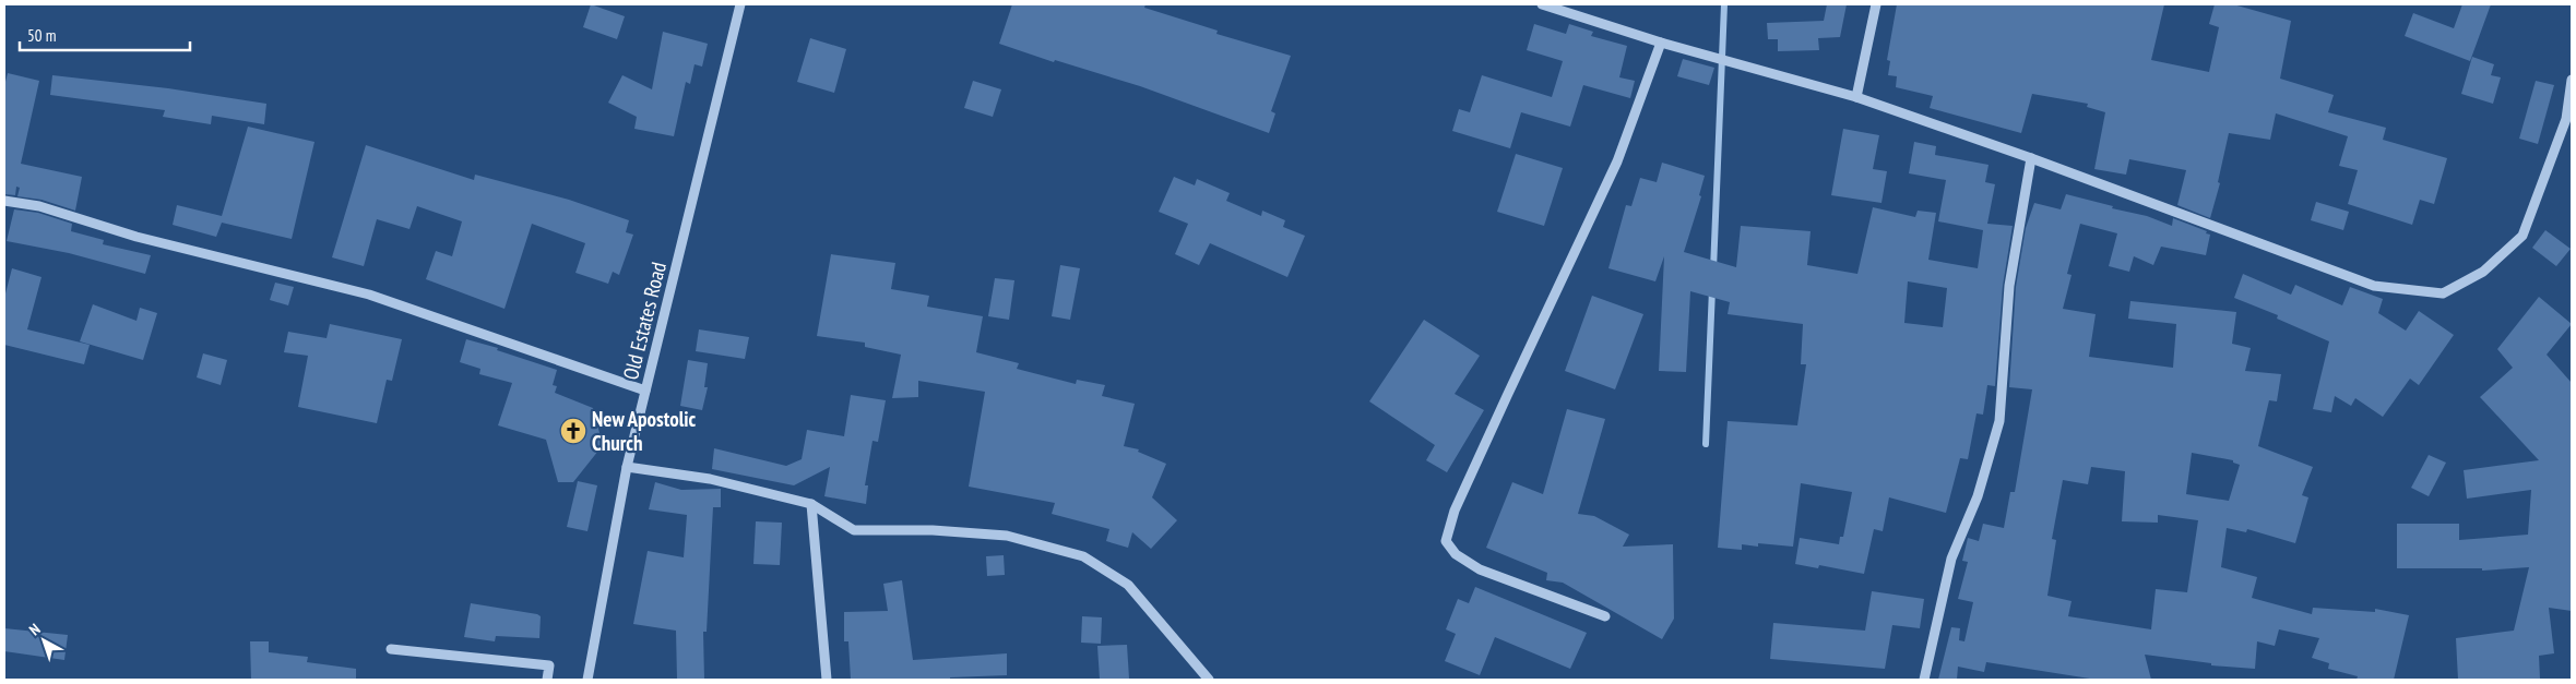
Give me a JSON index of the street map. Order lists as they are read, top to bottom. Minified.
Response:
{"streets":{"street":["Old Estates Road"]},"places":{"church":["New Apostolic Church"]},"scale_bar":"50 m","north":"top left"}
